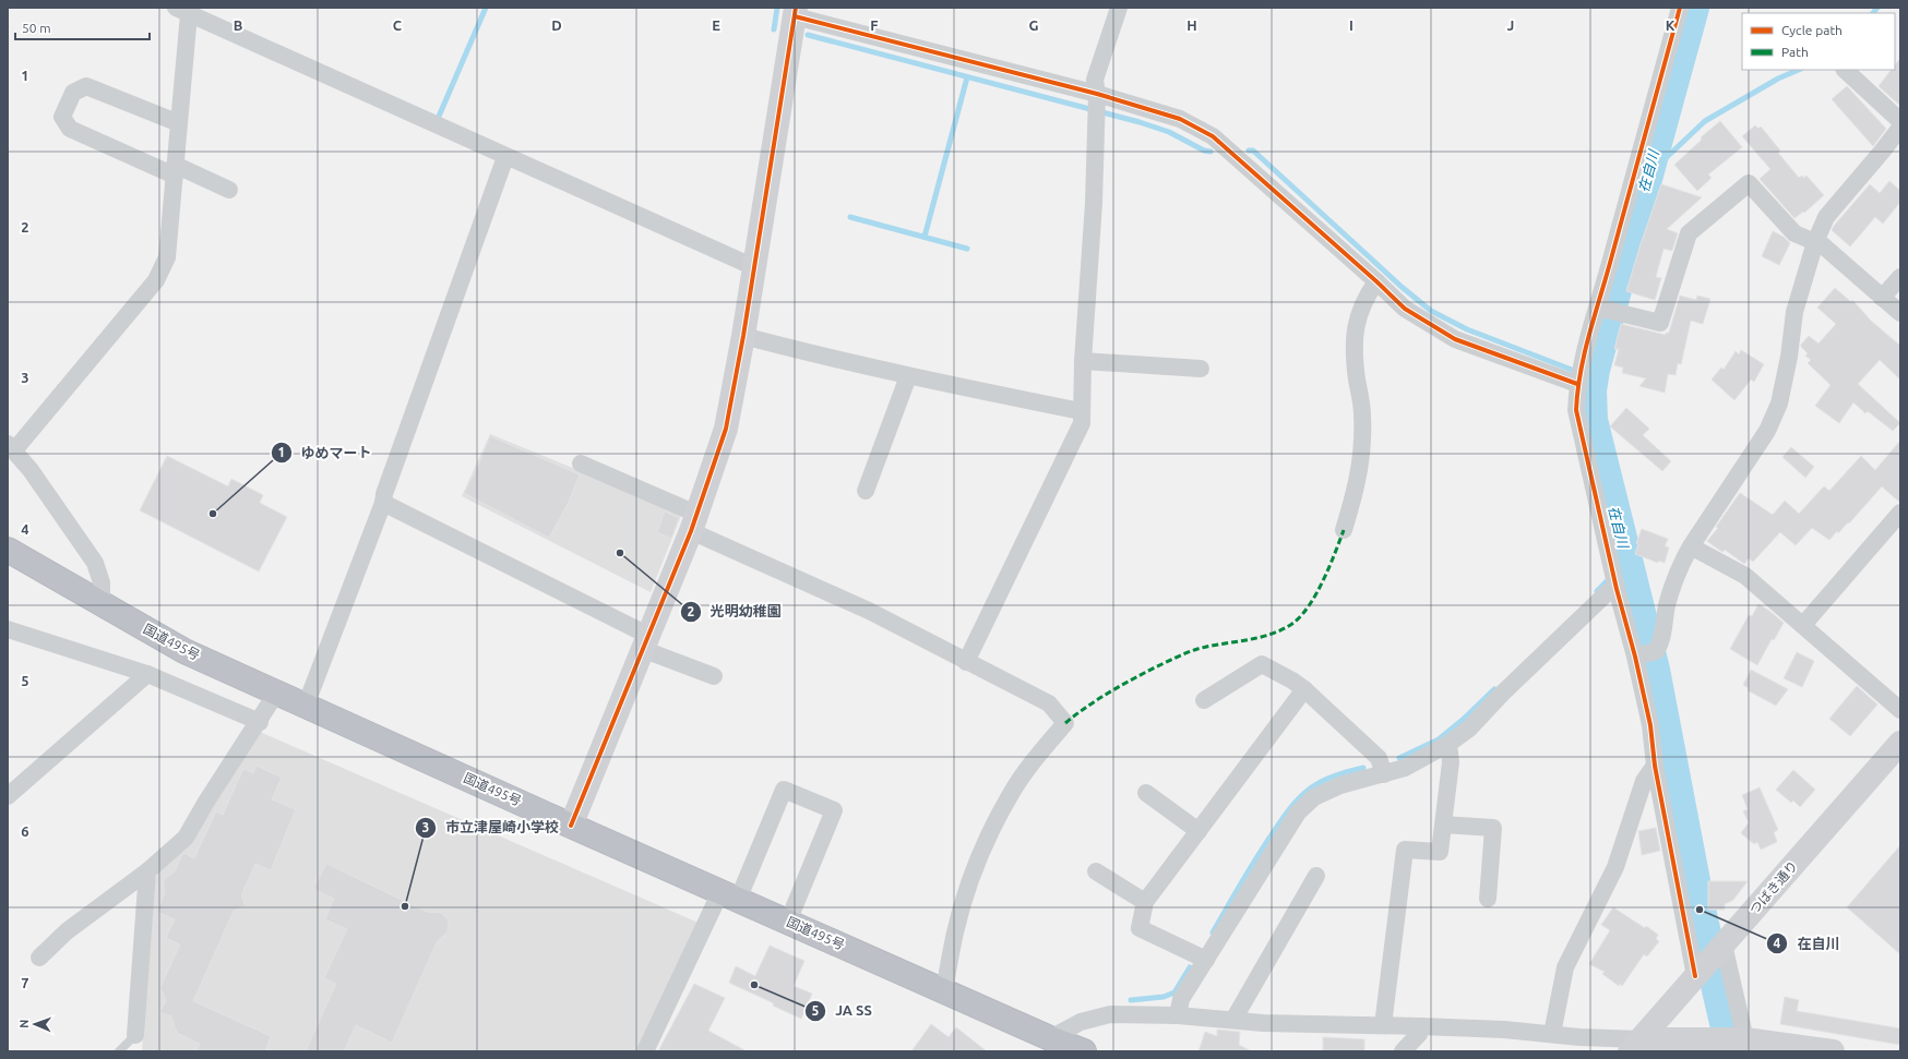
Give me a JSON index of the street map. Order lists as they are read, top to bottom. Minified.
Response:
{"streets":{"highway":["国道495号"],"street":["つばき通り"]},"water":["在自川"],"places":["ゆめマート","光明幼稚園","市立津屋崎小学校","在自川","JA SS"],"legend":["Cycle path","Path"],"scale_bar":"50 m","north":"left","grid":{"columns":["B","C","D","E","F","G","H","I","J","K"],"rows":["1","2","3","4","5","6","7"]}}
